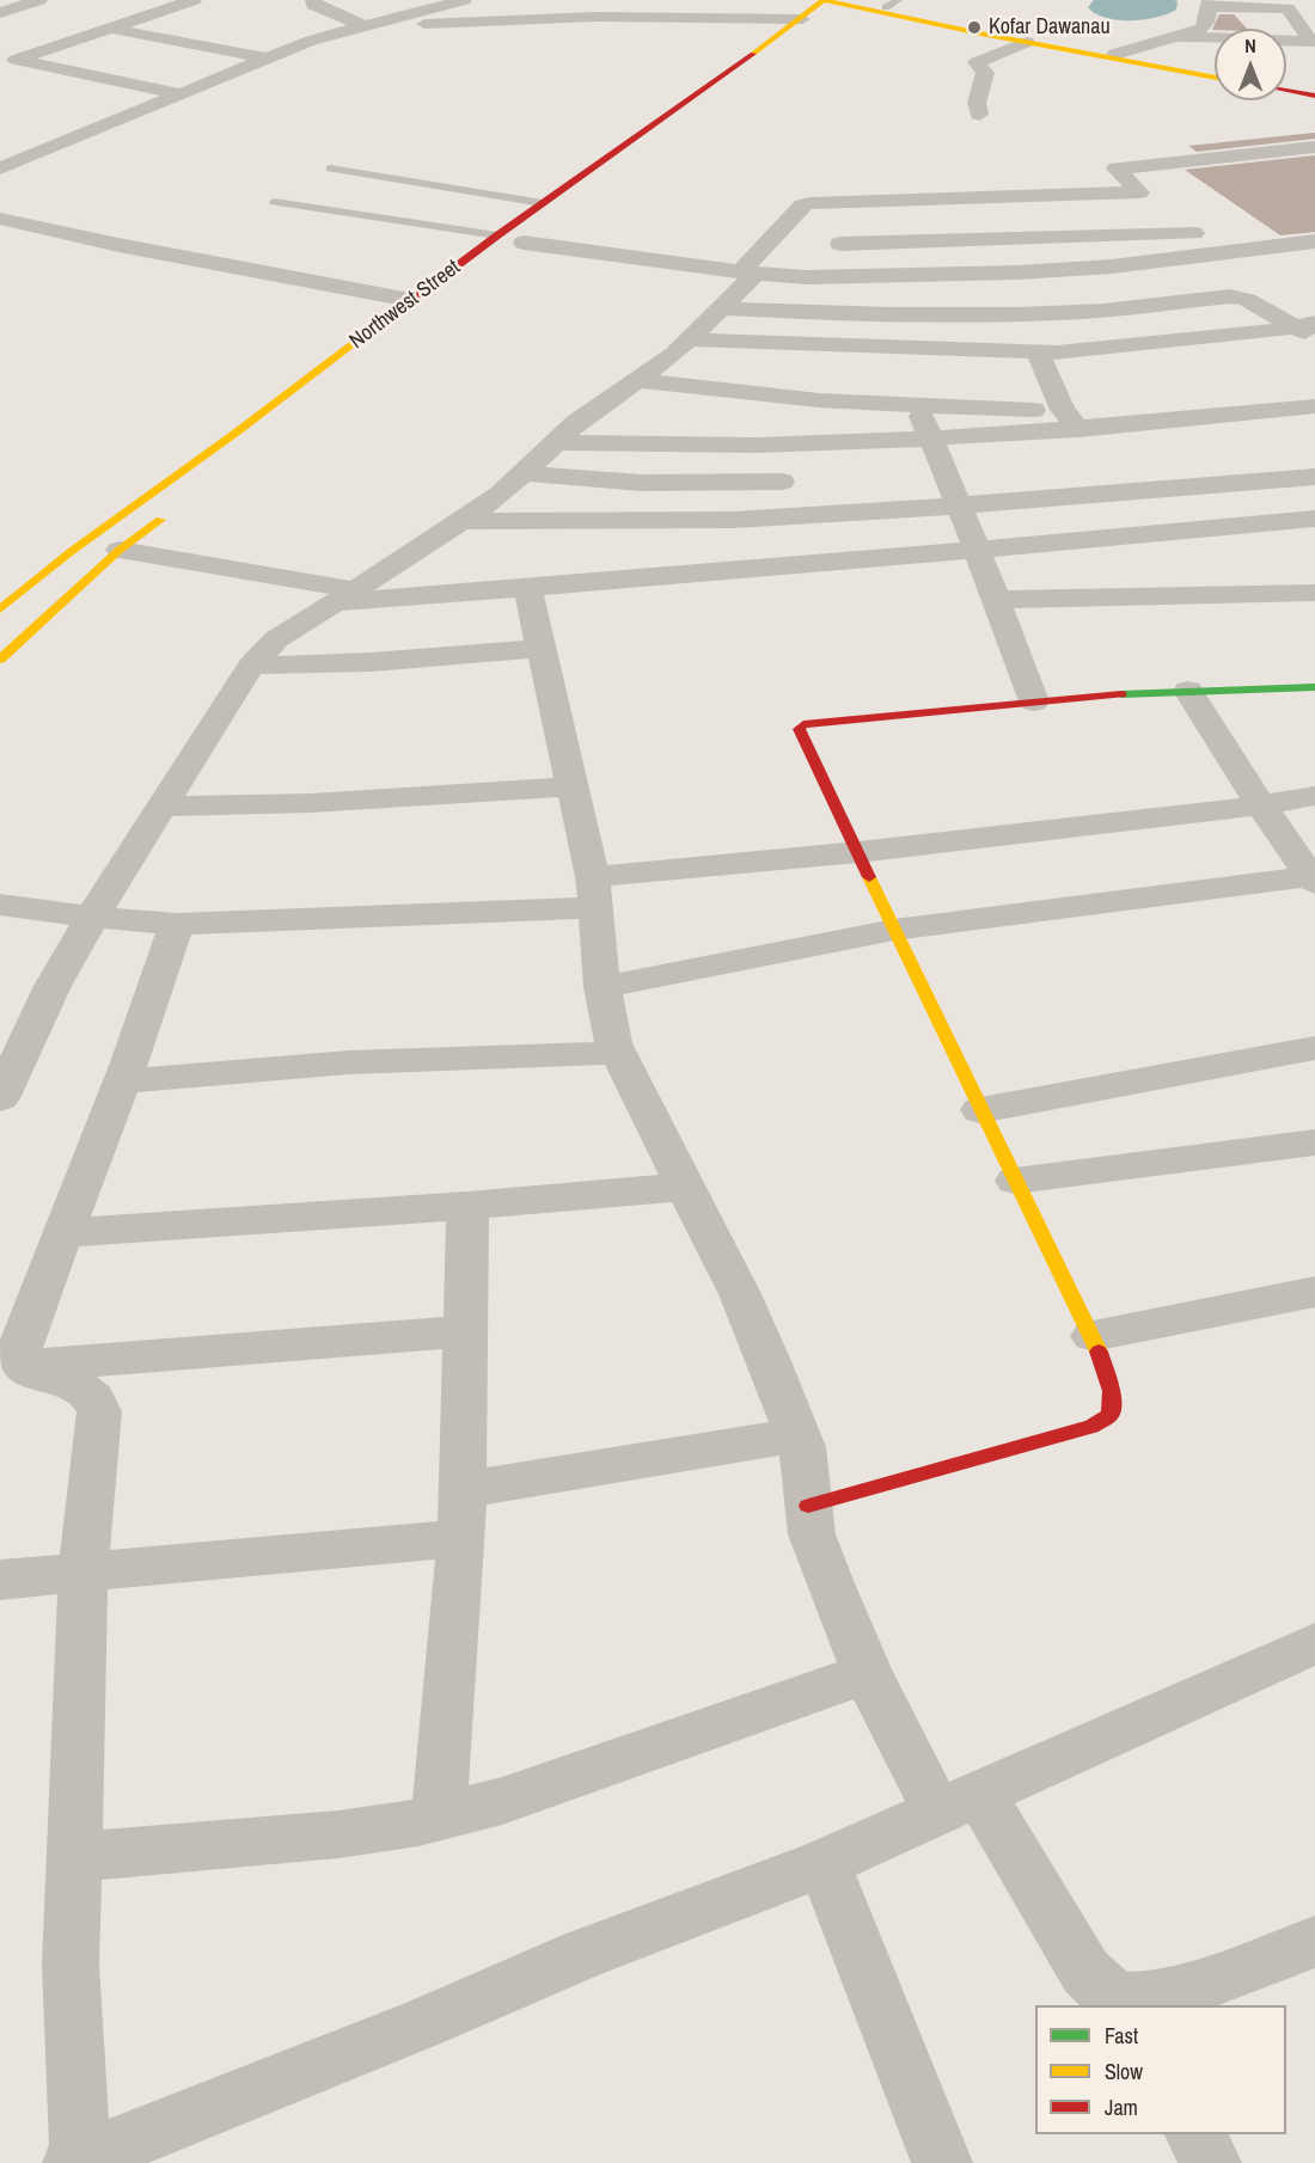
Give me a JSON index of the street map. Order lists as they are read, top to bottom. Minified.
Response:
{"streets":{"main road":["Northwest Street"]},"places":["Kofar Dawanau"],"legend":["Fast","Slow","Jam"],"north":"top"}
